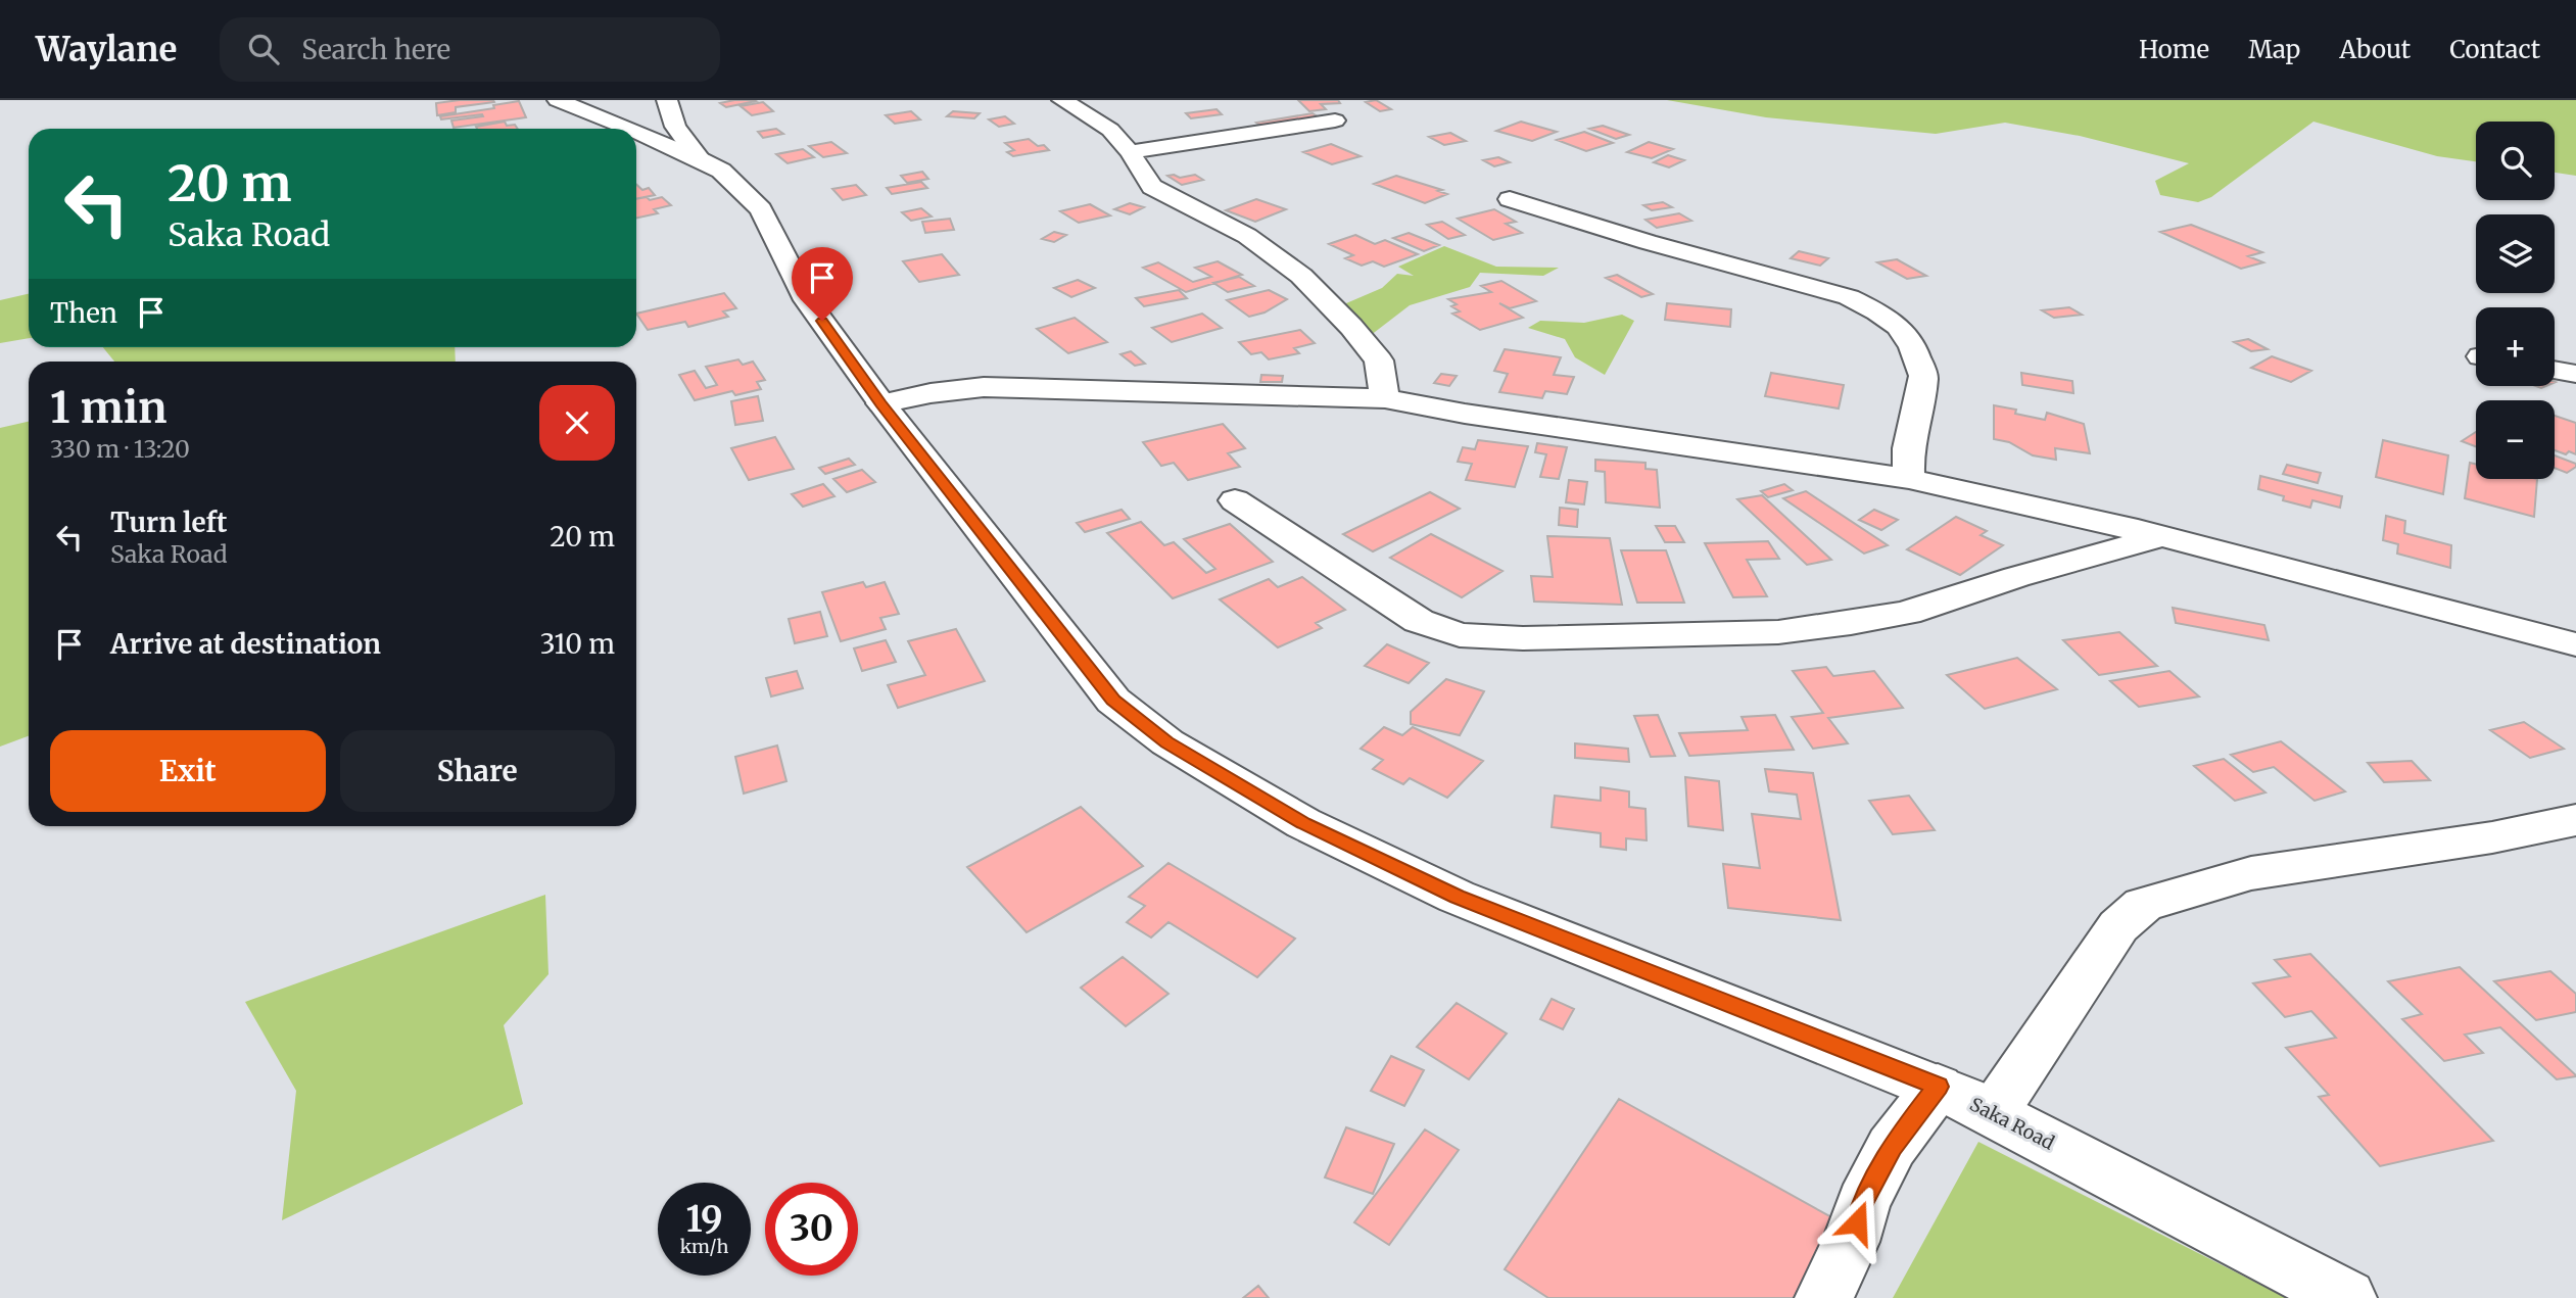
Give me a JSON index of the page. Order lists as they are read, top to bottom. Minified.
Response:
{"streets":{"street":["Saka Road"]},"page":{"header":"Waylane","search":"Search here","nav":["Home","Map","About","Contact"],"map_buttons":["+","−"],"turn":["20 m","Saka Road"],"then":"Then","heading":["1 min","330 m · 13:20"],"list":[{"name":"Turn left","note":"Saka Road","value":"20 m"},{"name":"Arrive at destination","value":"310 m"}],"buttons":["Exit","Share"],"speed":"19 km/h","limit":"30"}}
